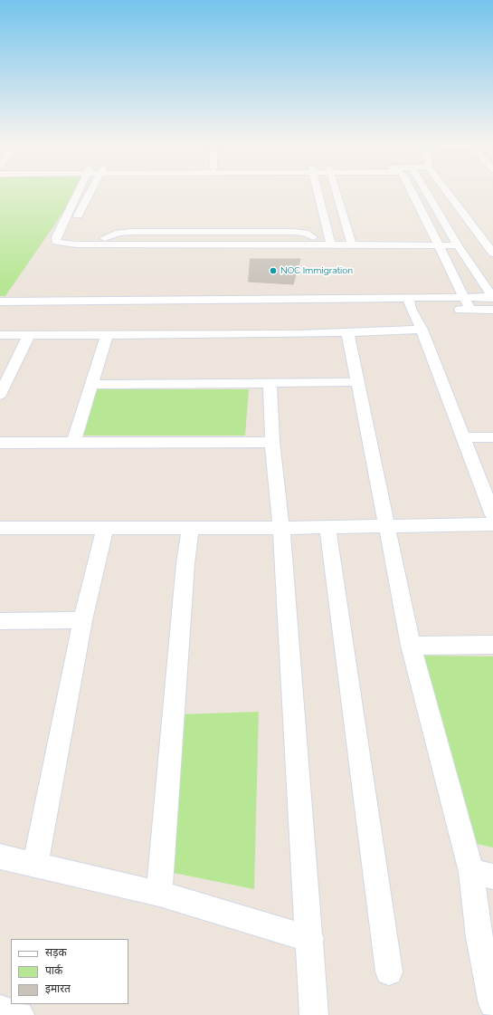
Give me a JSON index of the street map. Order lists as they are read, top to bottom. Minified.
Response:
{"places":["NOC Immigration"],"legend":["सड़क","पार्क","इमारत"]}
